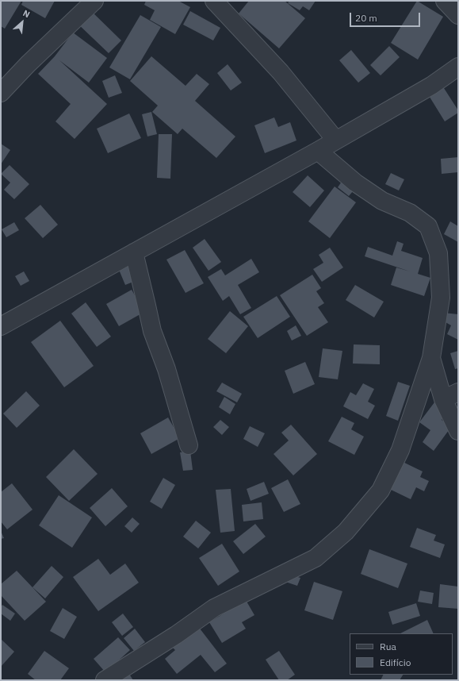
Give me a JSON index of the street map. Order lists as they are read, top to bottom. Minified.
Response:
{"legend":["Rua","Edifício"],"scale_bar":"20 m","north":"top right"}
